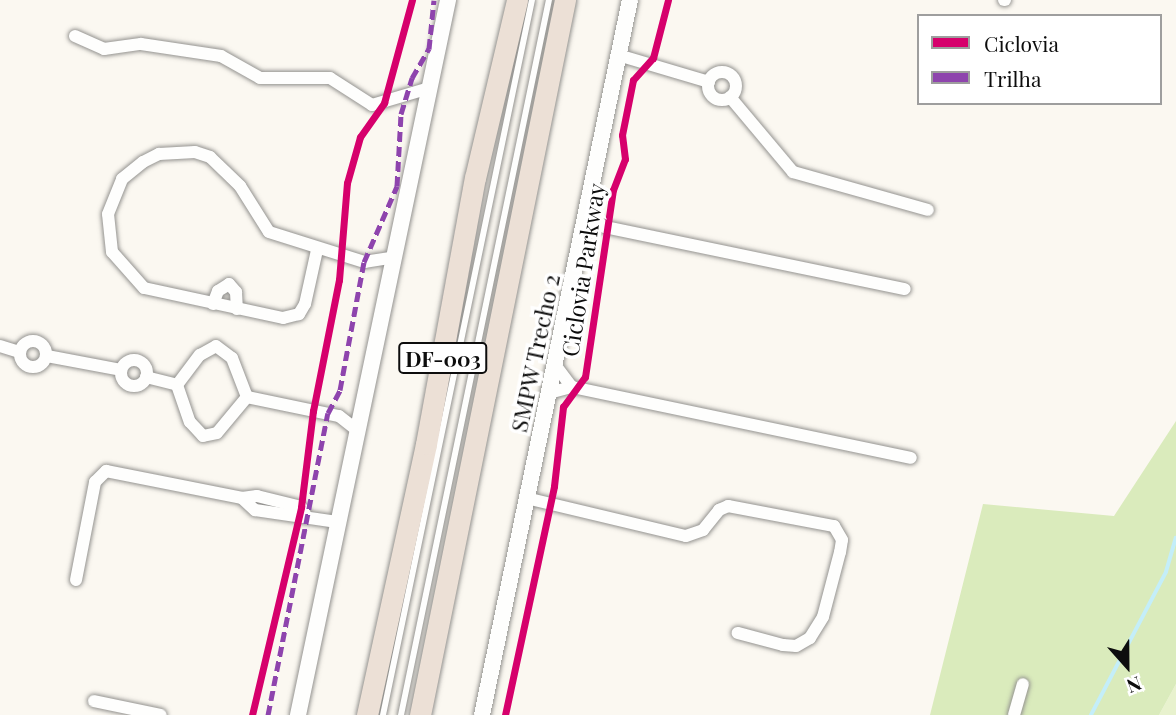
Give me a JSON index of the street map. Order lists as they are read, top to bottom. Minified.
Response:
{"streets":{"highway":["DF-003"],"street":["SMPW Trecho 2"],"cycle path":["Ciclovia Parkway"]},"legend":["Ciclovia","Trilha"],"north":"bottom"}
